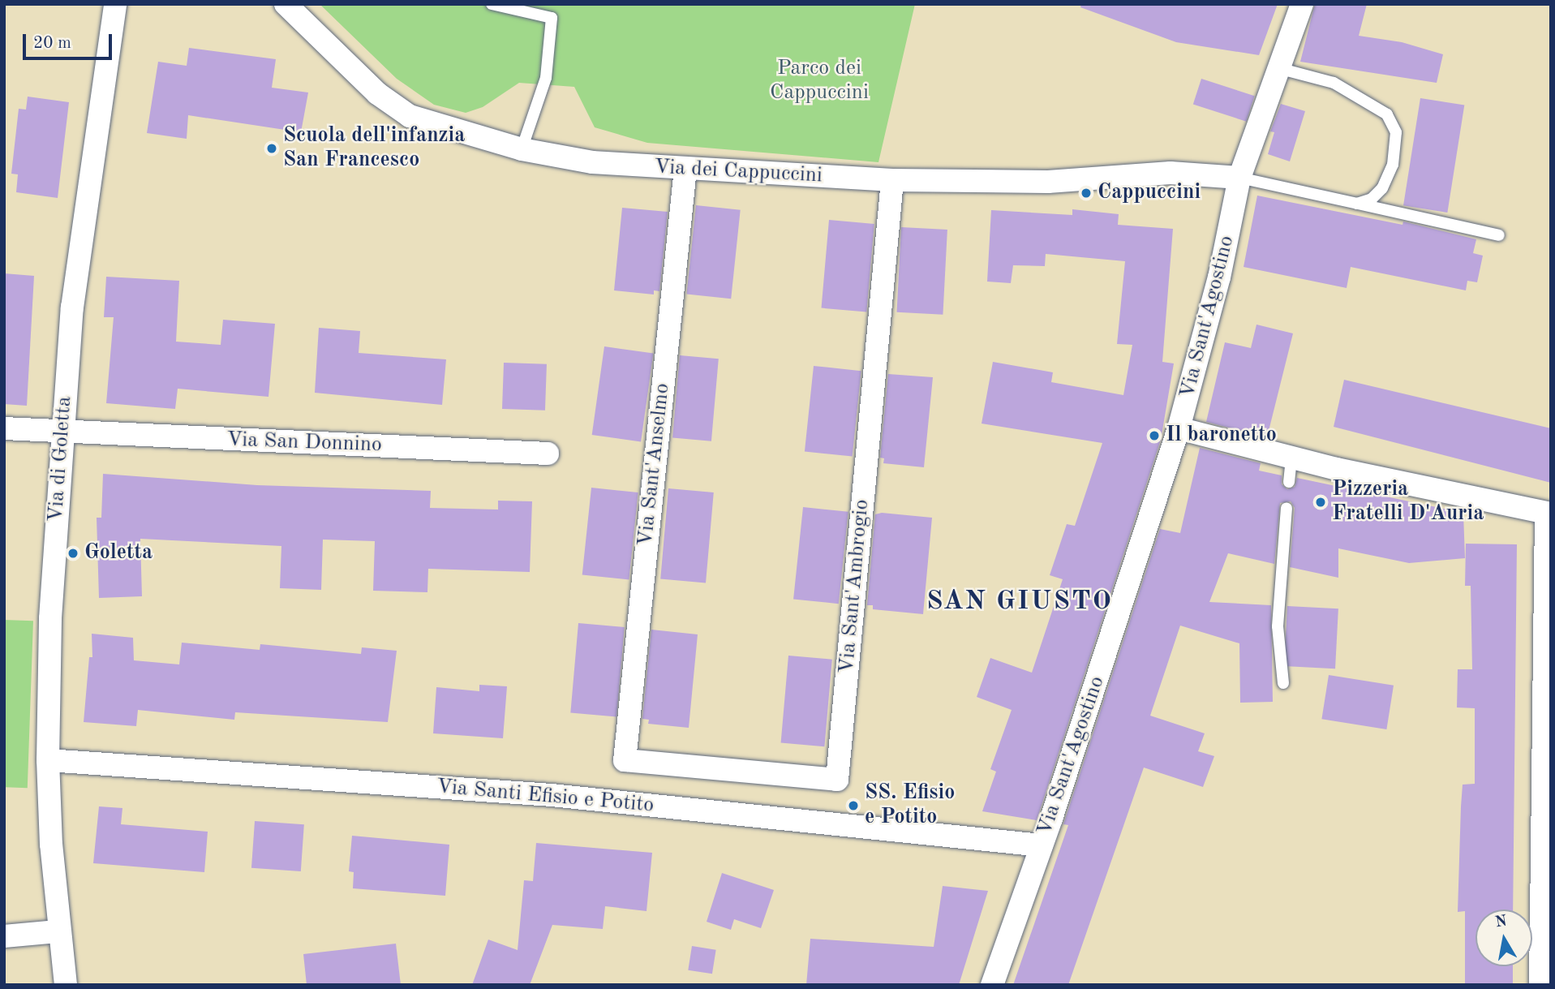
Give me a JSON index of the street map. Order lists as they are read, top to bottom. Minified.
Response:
{"streets":{"street":["Via dei Cappuccini","Via Sant'Agostino","Via San Donnino","Via di Goletta","Via Sant'Anselmo","Via Sant'Ambrogio","Via Santi Efisio e Potito"]},"crossings":[["Via dei Cappuccini","Via Sant'Agostino"],["Via dei Cappuccini","Via Sant'Anselmo"],["Via dei Cappuccini","Via Sant'Ambrogio"],["Via Sant'Agostino","Via Santi Efisio e Potito"],["Via San Donnino","Via di Goletta"],["Via di Goletta","Via Santi Efisio e Potito"],["Via Sant'Anselmo","Via Sant'Ambrogio"]],"districts":["SAN GIUSTO"],"parks":["Parco dei Cappuccini"],"places":["Scuola dell'infanzia San Francesco","Cappuccini","Il baronetto","Pizzeria Fratelli D'Auria","Goletta","SS. Efisio e Potito"],"scale_bar":"20 m","north":"top"}
